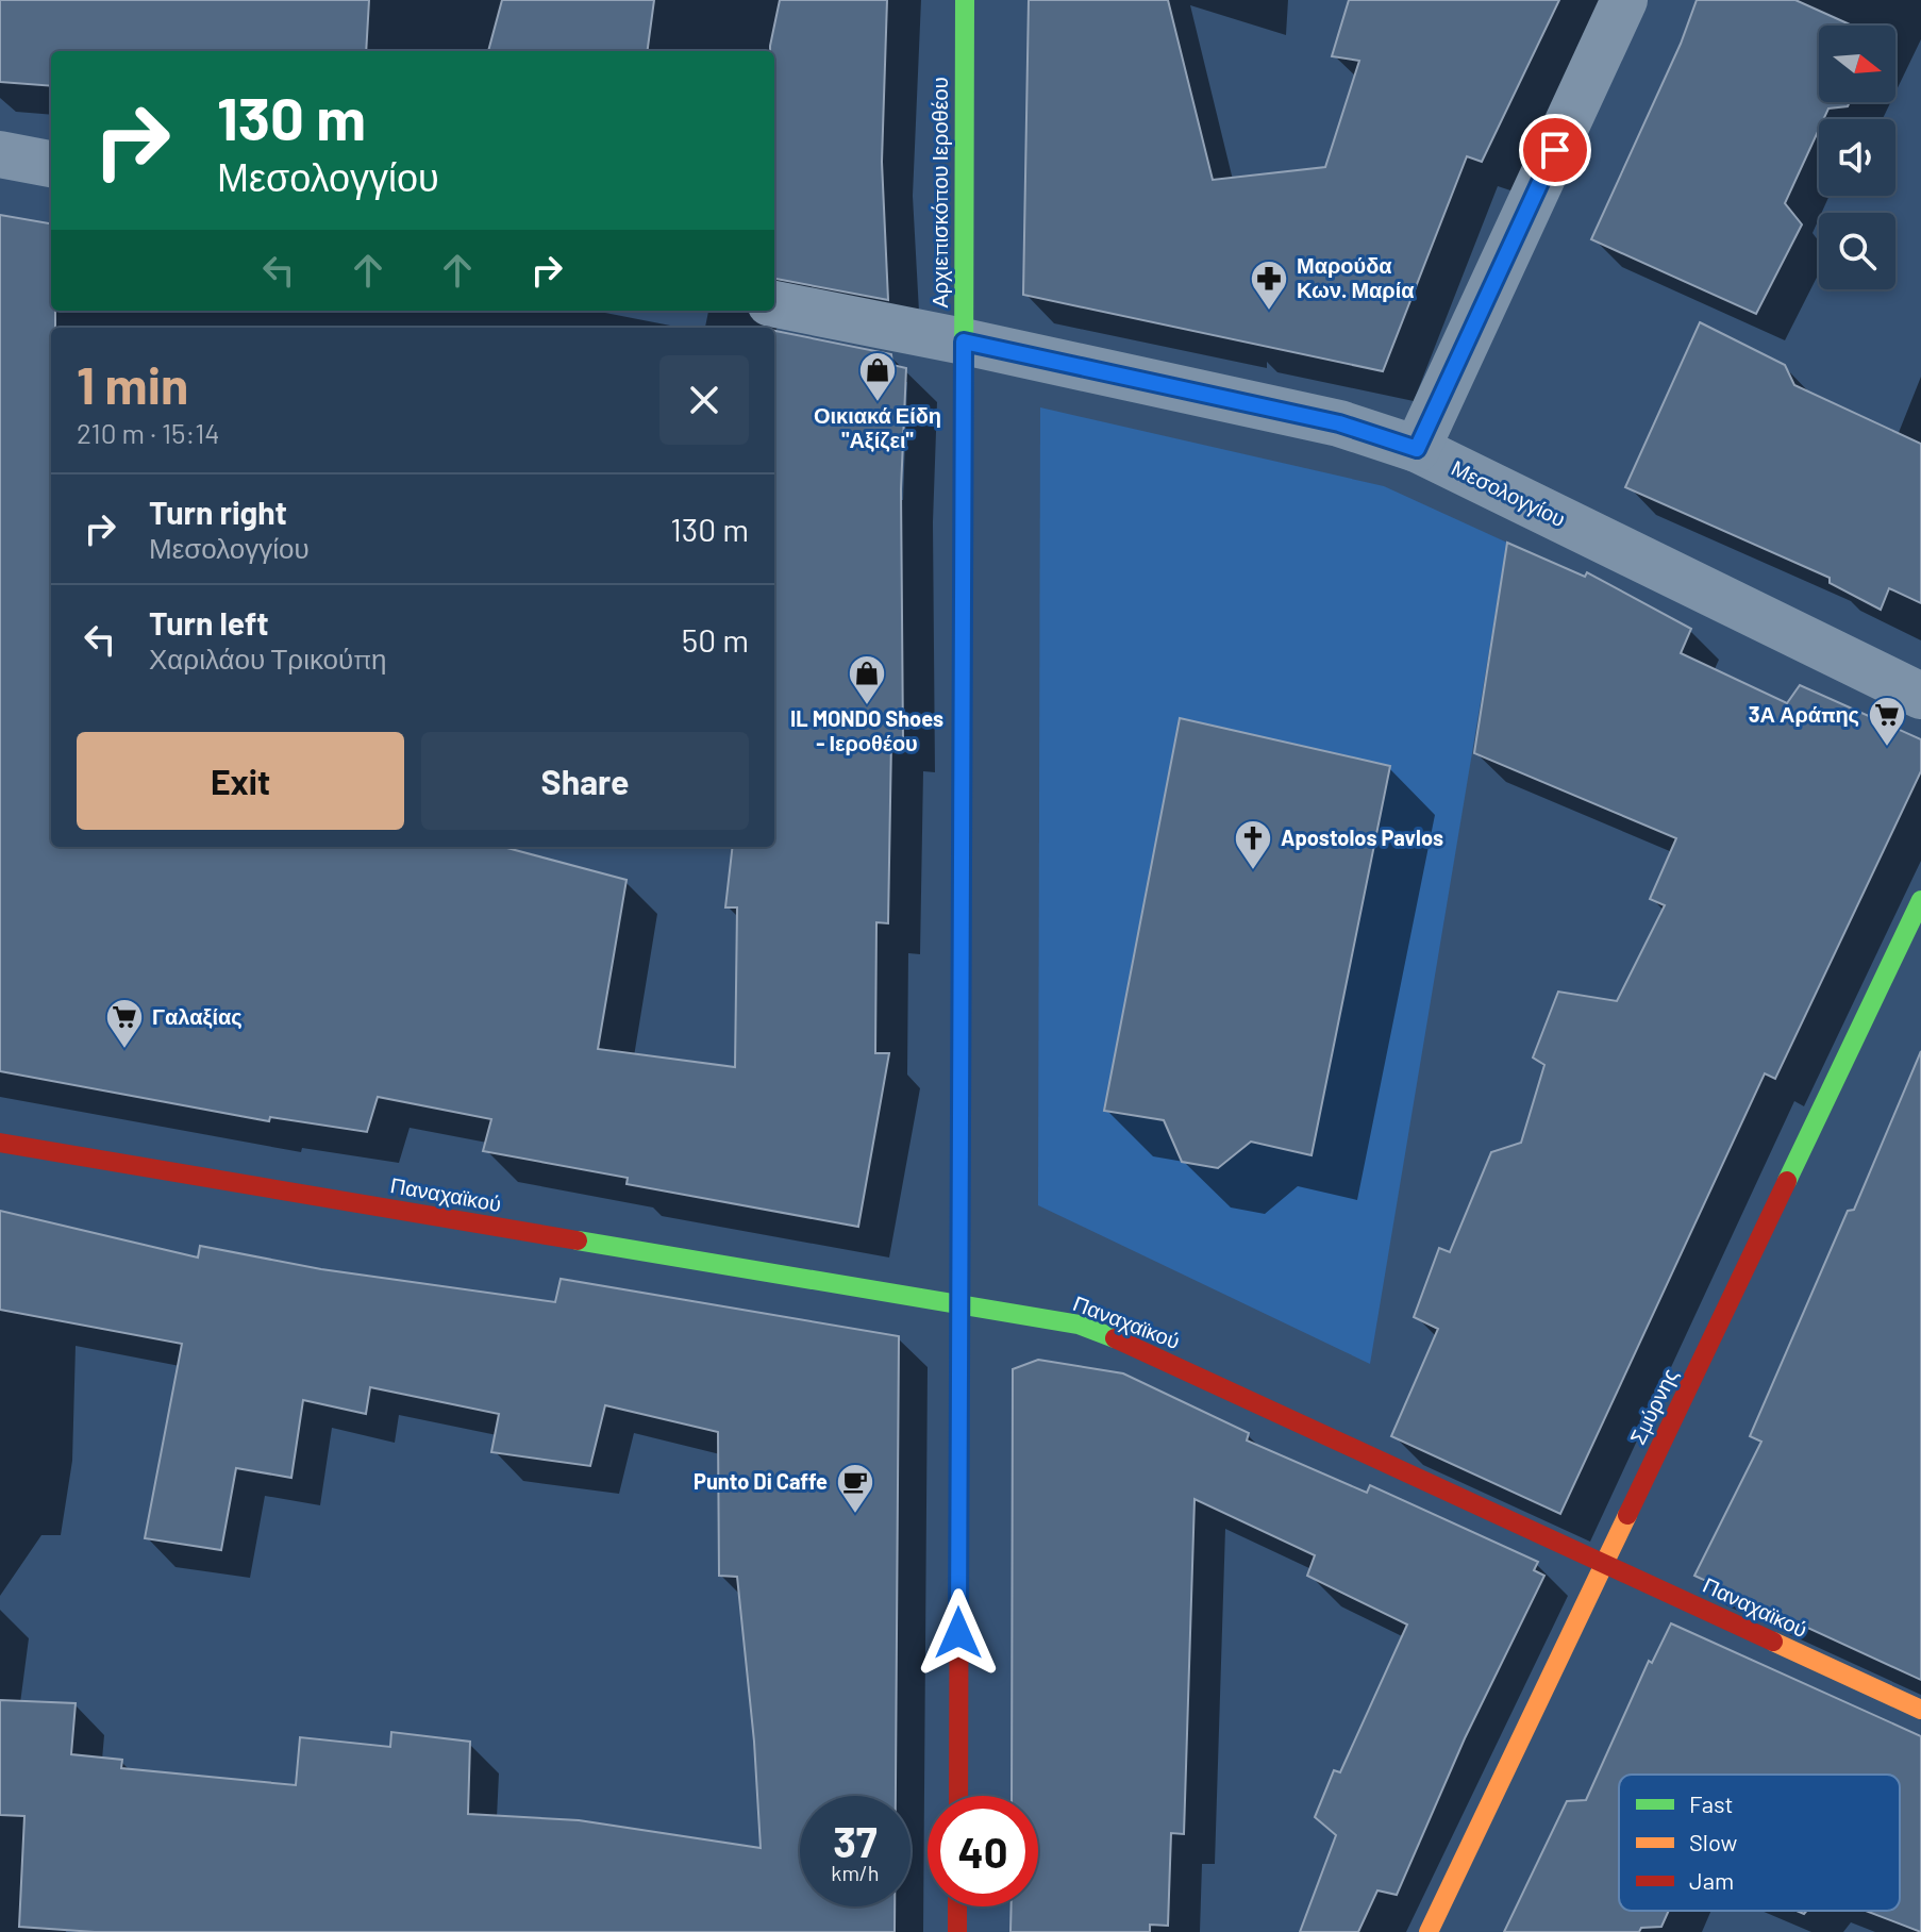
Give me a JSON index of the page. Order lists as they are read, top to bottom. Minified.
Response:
{"streets":{"street":["Αρχιεπισκόπου Ιεροθέου","Μεσολογγίου","Παναχαϊκού","Σμύρνης"]},"crossings":[["Αρχιεπισκόπου Ιεροθέου","Μεσολογγίου"],["Αρχιεπισκόπου Ιεροθέου","Παναχαϊκού"],["Παναχαϊκού","Σμύρνης"]],"places":{"pharmacy":["Μαρούδα Κων. Μαρία"],"shop":["Οικιακά Είδη \"Αξίζει\"","IL MONDO Shoes - Ιεροθέου"],"supermarket":["3Α Αράπης","Γαλαξίας"],"church":["Apostolos Pavlos"],"cafe":["Punto Di Caffe"]},"legend":["Fast","Slow","Jam"],"north":"right","page":{"turn":["130 m","Μεσολογγίου"],"heading":["1 min","210 m · 15:14"],"list":[{"name":"Turn right","note":"Μεσολογγίου","value":"130 m"},{"name":"Turn left","note":"Χαριλάου Τρικούπη","value":"50 m"}],"buttons":["Exit","Share"],"speed":"37 km/h","limit":"40"}}
